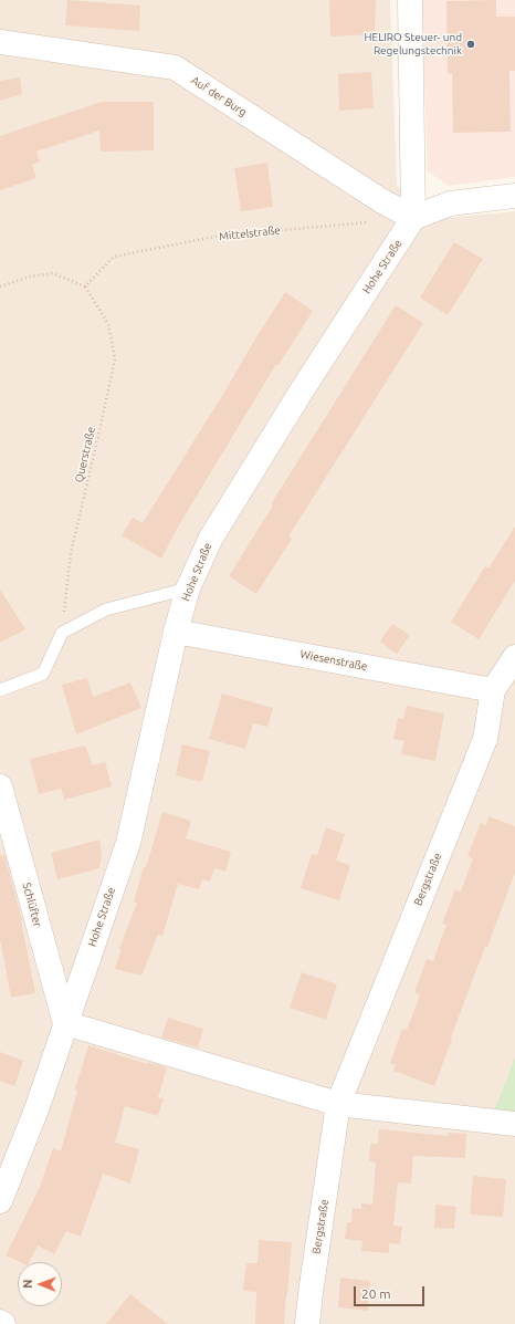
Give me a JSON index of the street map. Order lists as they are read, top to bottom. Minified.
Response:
{"streets":{"street":["Auf der Burg","Hohe Straße","Wiesenstraße","Bergstraße","Schlüfter"],"path":["Mittelstraße","Querstraße"]},"crossings":[["Auf der Burg","Hohe Straße"],["Mittelstraße","Querstraße"],["Hohe Straße","Wiesenstraße"],["Hohe Straße","Schlüfter"],["Wiesenstraße","Bergstraße"]],"places":["HELIRO Steuer- und Regelungstechnik"],"scale_bar":"20 m","north":"left"}
